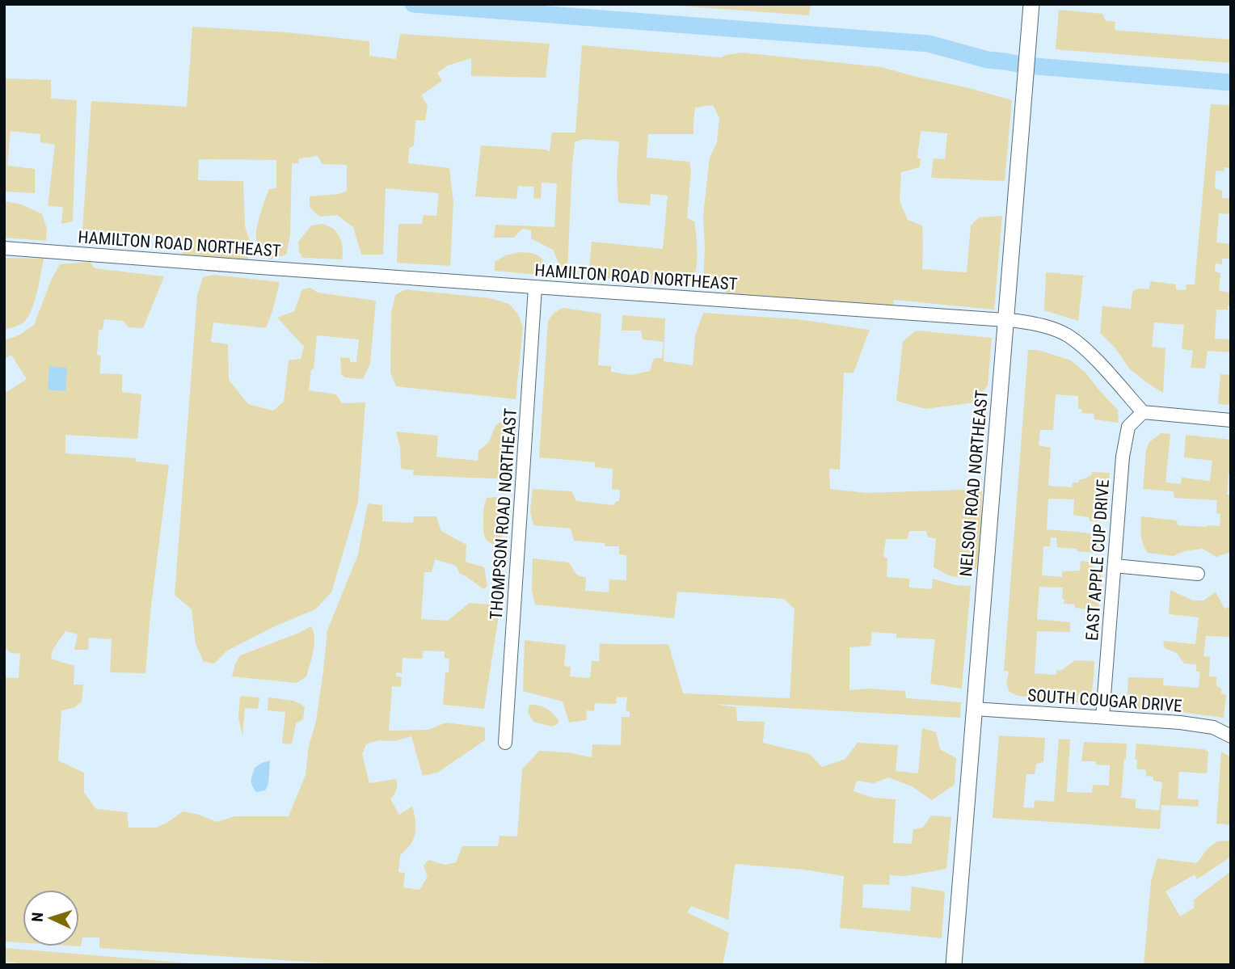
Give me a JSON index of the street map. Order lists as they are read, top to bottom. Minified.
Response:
{"streets":{"street":["HAMILTON ROAD NORTHEAST","NELSON ROAD NORTHEAST","THOMPSON ROAD NORTHEAST","EAST APPLE CUP DRIVE","SOUTH COUGAR DRIVE"]},"crossings":[["HAMILTON ROAD NORTHEAST","NELSON ROAD NORTHEAST"],["HAMILTON ROAD NORTHEAST","THOMPSON ROAD NORTHEAST"],["HAMILTON ROAD NORTHEAST","EAST APPLE CUP DRIVE"],["NELSON ROAD NORTHEAST","SOUTH COUGAR DRIVE"],["EAST APPLE CUP DRIVE","SOUTH COUGAR DRIVE"]],"north":"left"}
